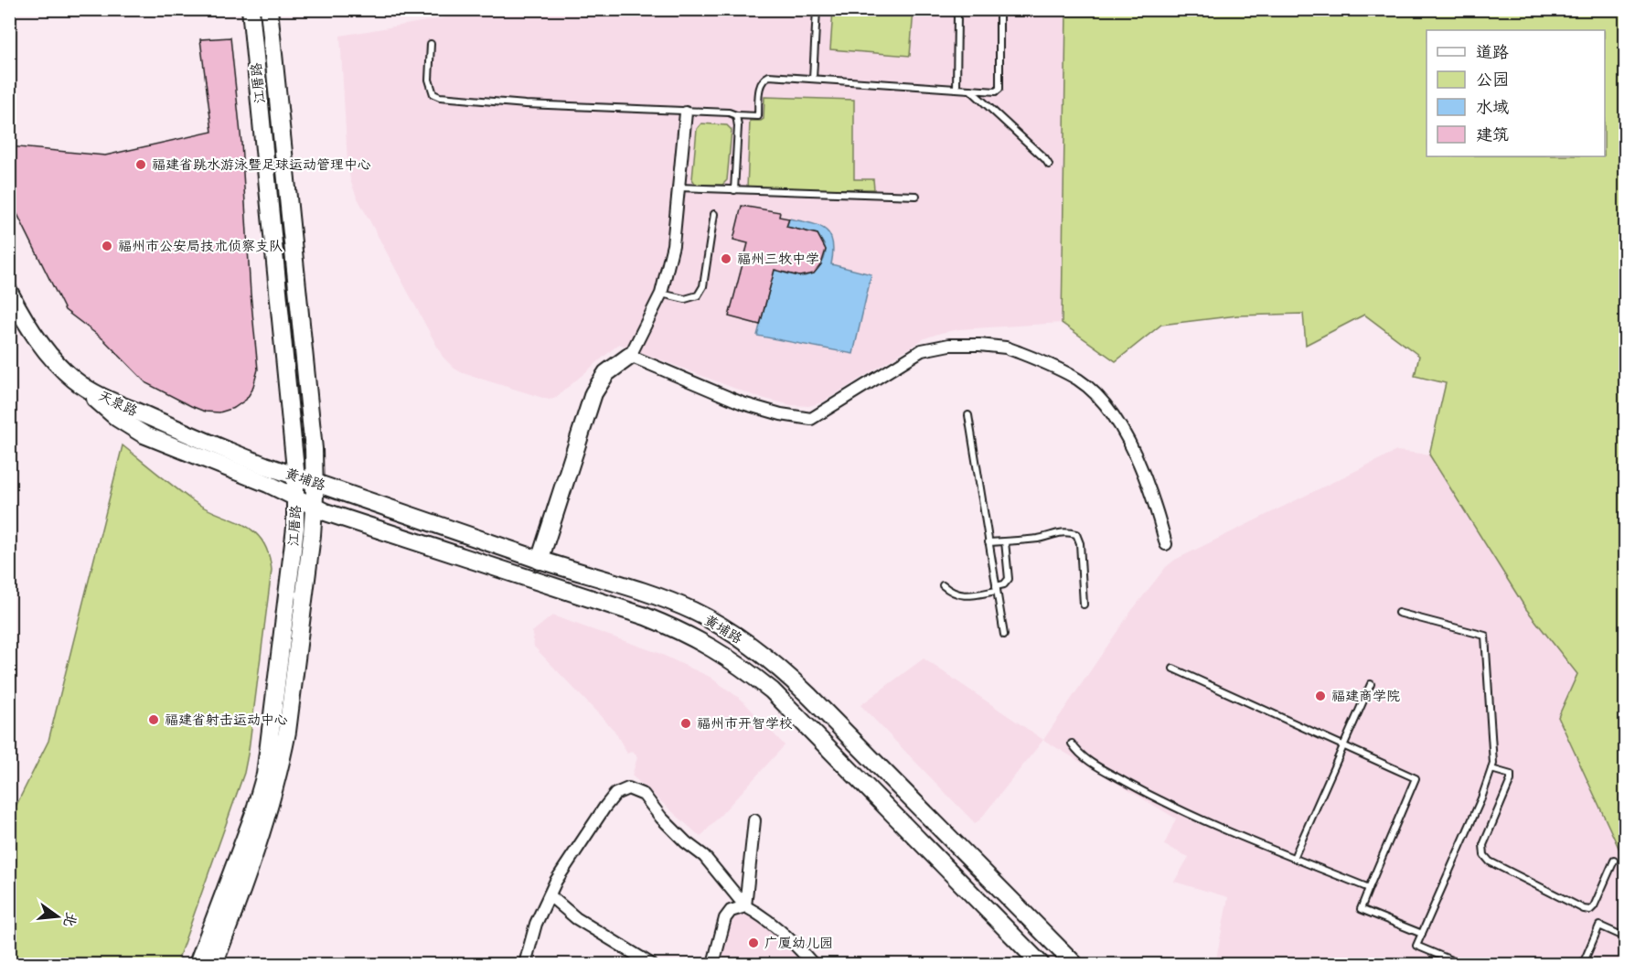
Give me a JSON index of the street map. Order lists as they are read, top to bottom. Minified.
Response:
{"streets":{"main road":["江厝路","天泉路","黄埔路"]},"crossings":[["江厝路","黄埔路"],["天泉路","黄埔路"]],"places":["福建省跳水游泳暨足球运动管理中心","福州市公安局技术侦察支队","福州三牧中学","福建商学院","福建省射击运动中心","福州市开智学校","广厦幼儿园"],"legend":["道路","公园","水域","建筑"],"north":"right"}
